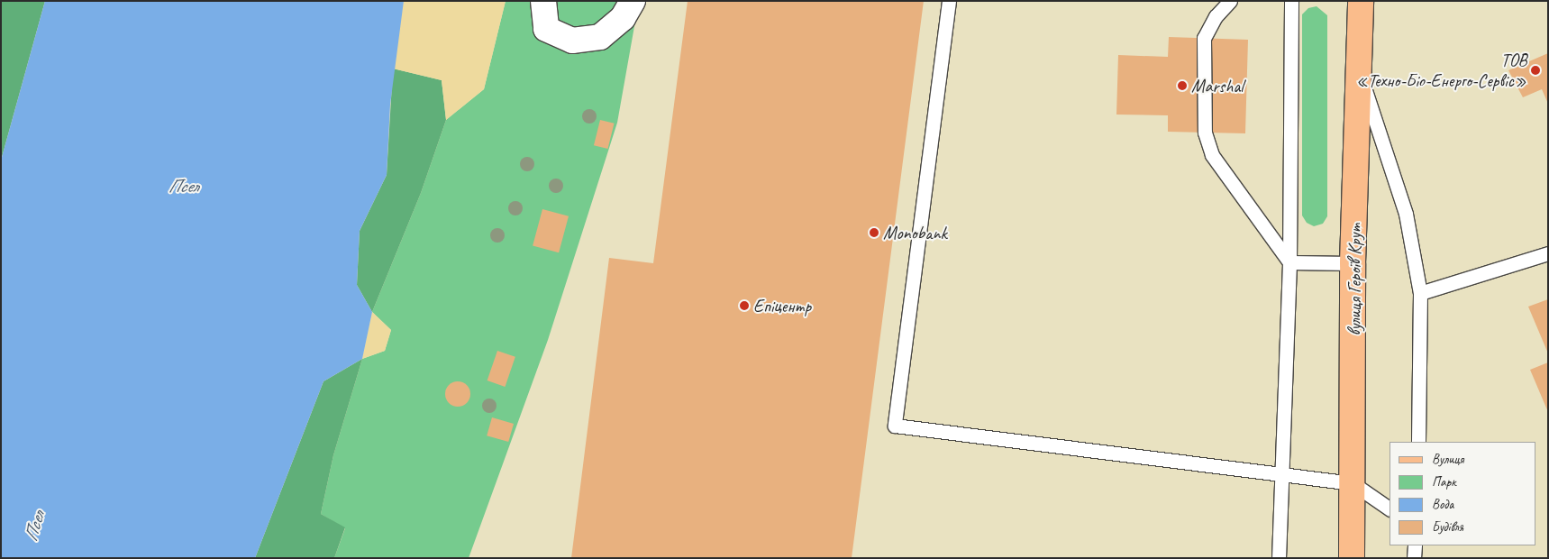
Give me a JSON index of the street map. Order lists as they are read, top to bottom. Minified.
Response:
{"streets":{"main road":["вулиця Героїв Крут"]},"water":["Псел"],"places":["ТОВ «Техно-Біо-Енерго-Сервіс»","Marshal","Monobank","Епіцентр"],"legend":["Вулиця","Парк","Вода","Будівля"]}
